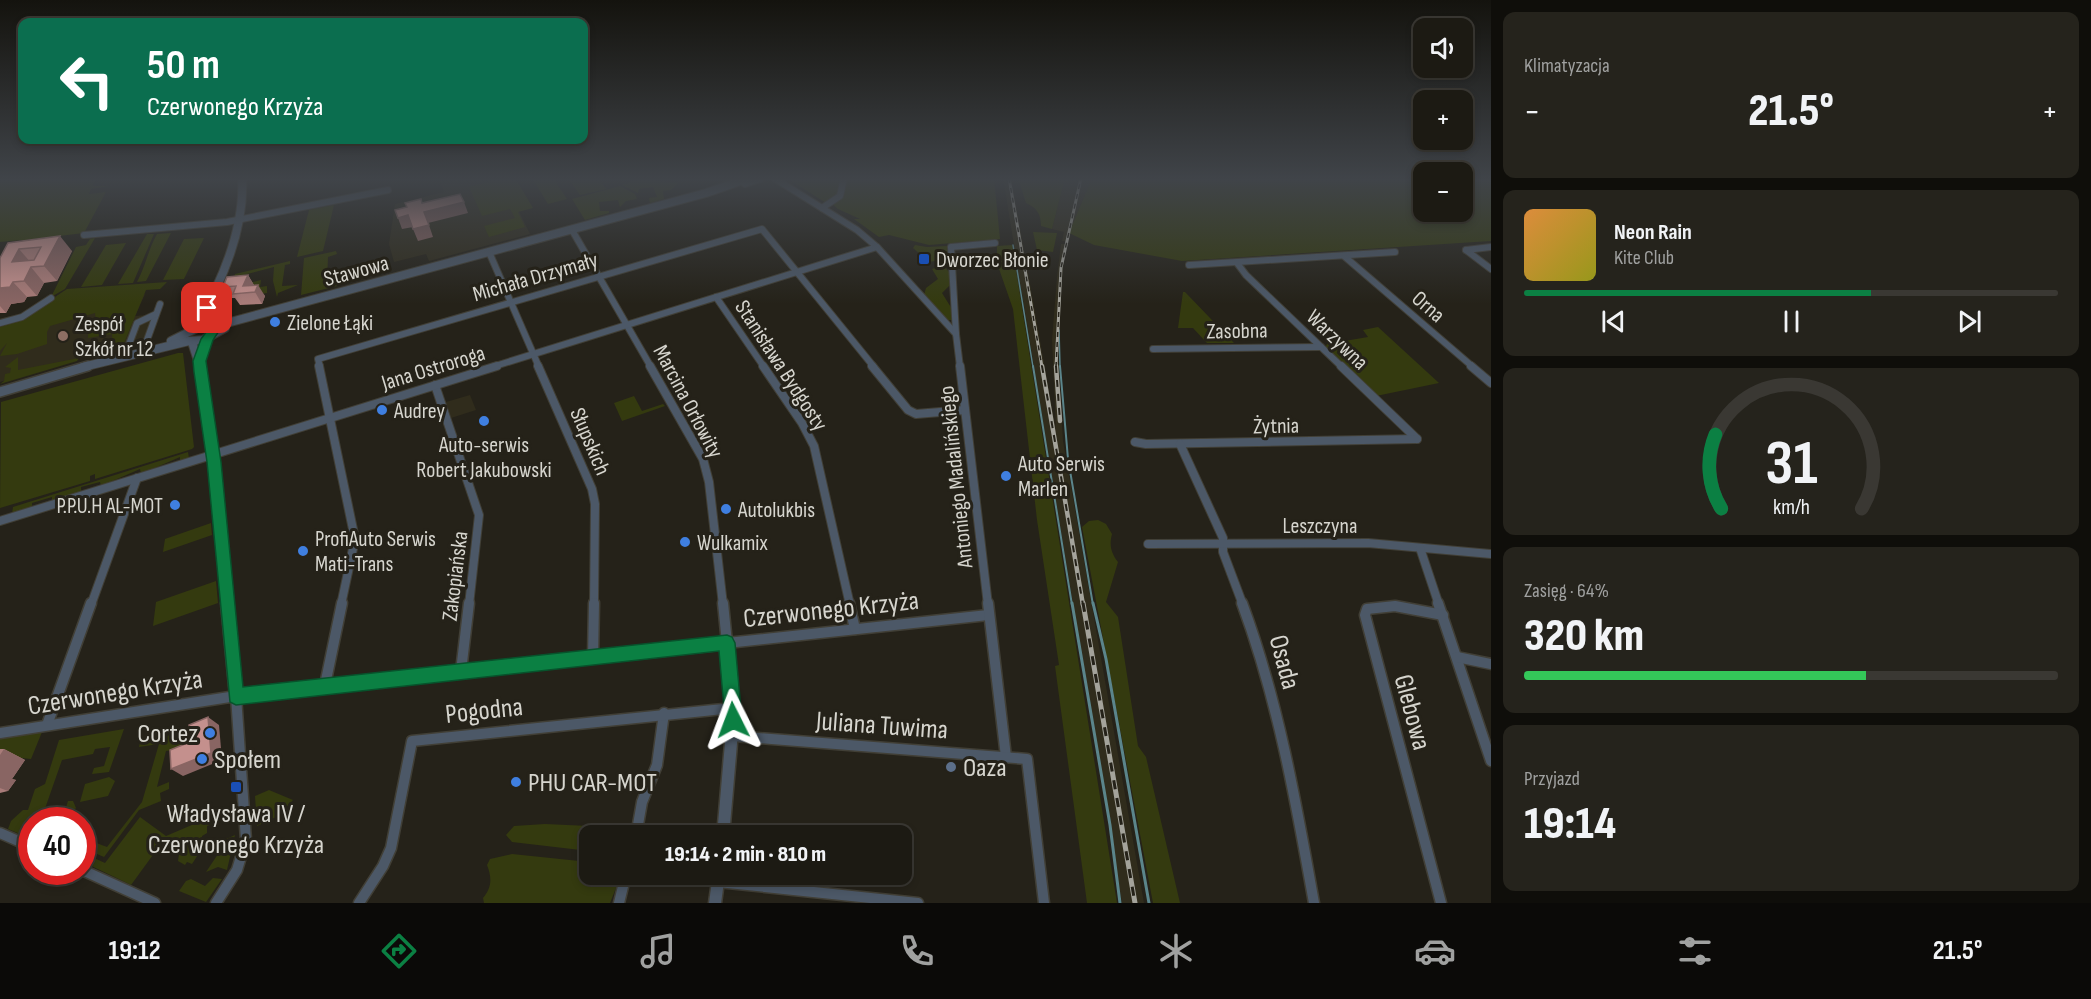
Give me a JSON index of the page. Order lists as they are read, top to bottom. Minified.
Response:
{"streets":{"street":["Stawowa","Michała Drzymały","Orna","Zasobna","Warzywna","Stanisława Bydgosty","Jana Ostroroga","Marcina Orłowity","Żytnia","Słupskich","Antoniego Madalińskiego","Leszczyna","Zakopiańska","Czerwonego Krzyża","Osada","Pogodna","Glebowa","Juliana Tuwima"]},"crossings":[["Stawowa","Marcina Orłowity"],["Stawowa","Słupskich"],["Michała Drzymały","Jana Ostroroga"],["Michała Drzymały","Marcina Orłowity"],["Michała Drzymały","Słupskich"],["Zasobna","Warzywna"],["Warzywna","Żytnia"],["Stanisława Bydgosty","Jana Ostroroga"],["Stanisława Bydgosty","Czerwonego Krzyża"],["Jana Ostroroga","Marcina Orłowity"],["Jana Ostroroga","Słupskich"],["Jana Ostroroga","Zakopiańska"],["Marcina Orłowity","Czerwonego Krzyża"],["Żytnia","Osada"],["Słupskich","Czerwonego Krzyża"],["Antoniego Madalińskiego","Czerwonego Krzyża"],["Antoniego Madalińskiego","Juliana Tuwima"],["Leszczyna","Osada"],["Zakopiańska","Czerwonego Krzyża"]],"places":{"transit":["Dworzec Błonie","Władysława IV / Czerwonego Krzyża"],"other":["Zielone Łąki","Zespół Szkół nr 12","Audrey","Auto-serwis Robert Jakubowski","Auto Serwis Marlen","P.P.U.H AL-MOT","Autolukbis","Wulkamix","ProfiAuto Serwis Mati-Trans","Cortez","Społem","Oaza","PHU CAR-MOT"]},"page":{"tile":["Klimatyzacja",["Zasięg · 64%","320 km"],["Przyjazd","19:14"]],"map_buttons":["+","−"],"turn":["50 m","Czerwonego Krzyża"],"heat":["−","21.5°","+"],"song":["Neon Rain","Kite Club"],"limit":"40","trip":"19:14 · 2 min · 810 m","tabs":["19:12","21.5°"],"gauge":["31","km/h"]}}
